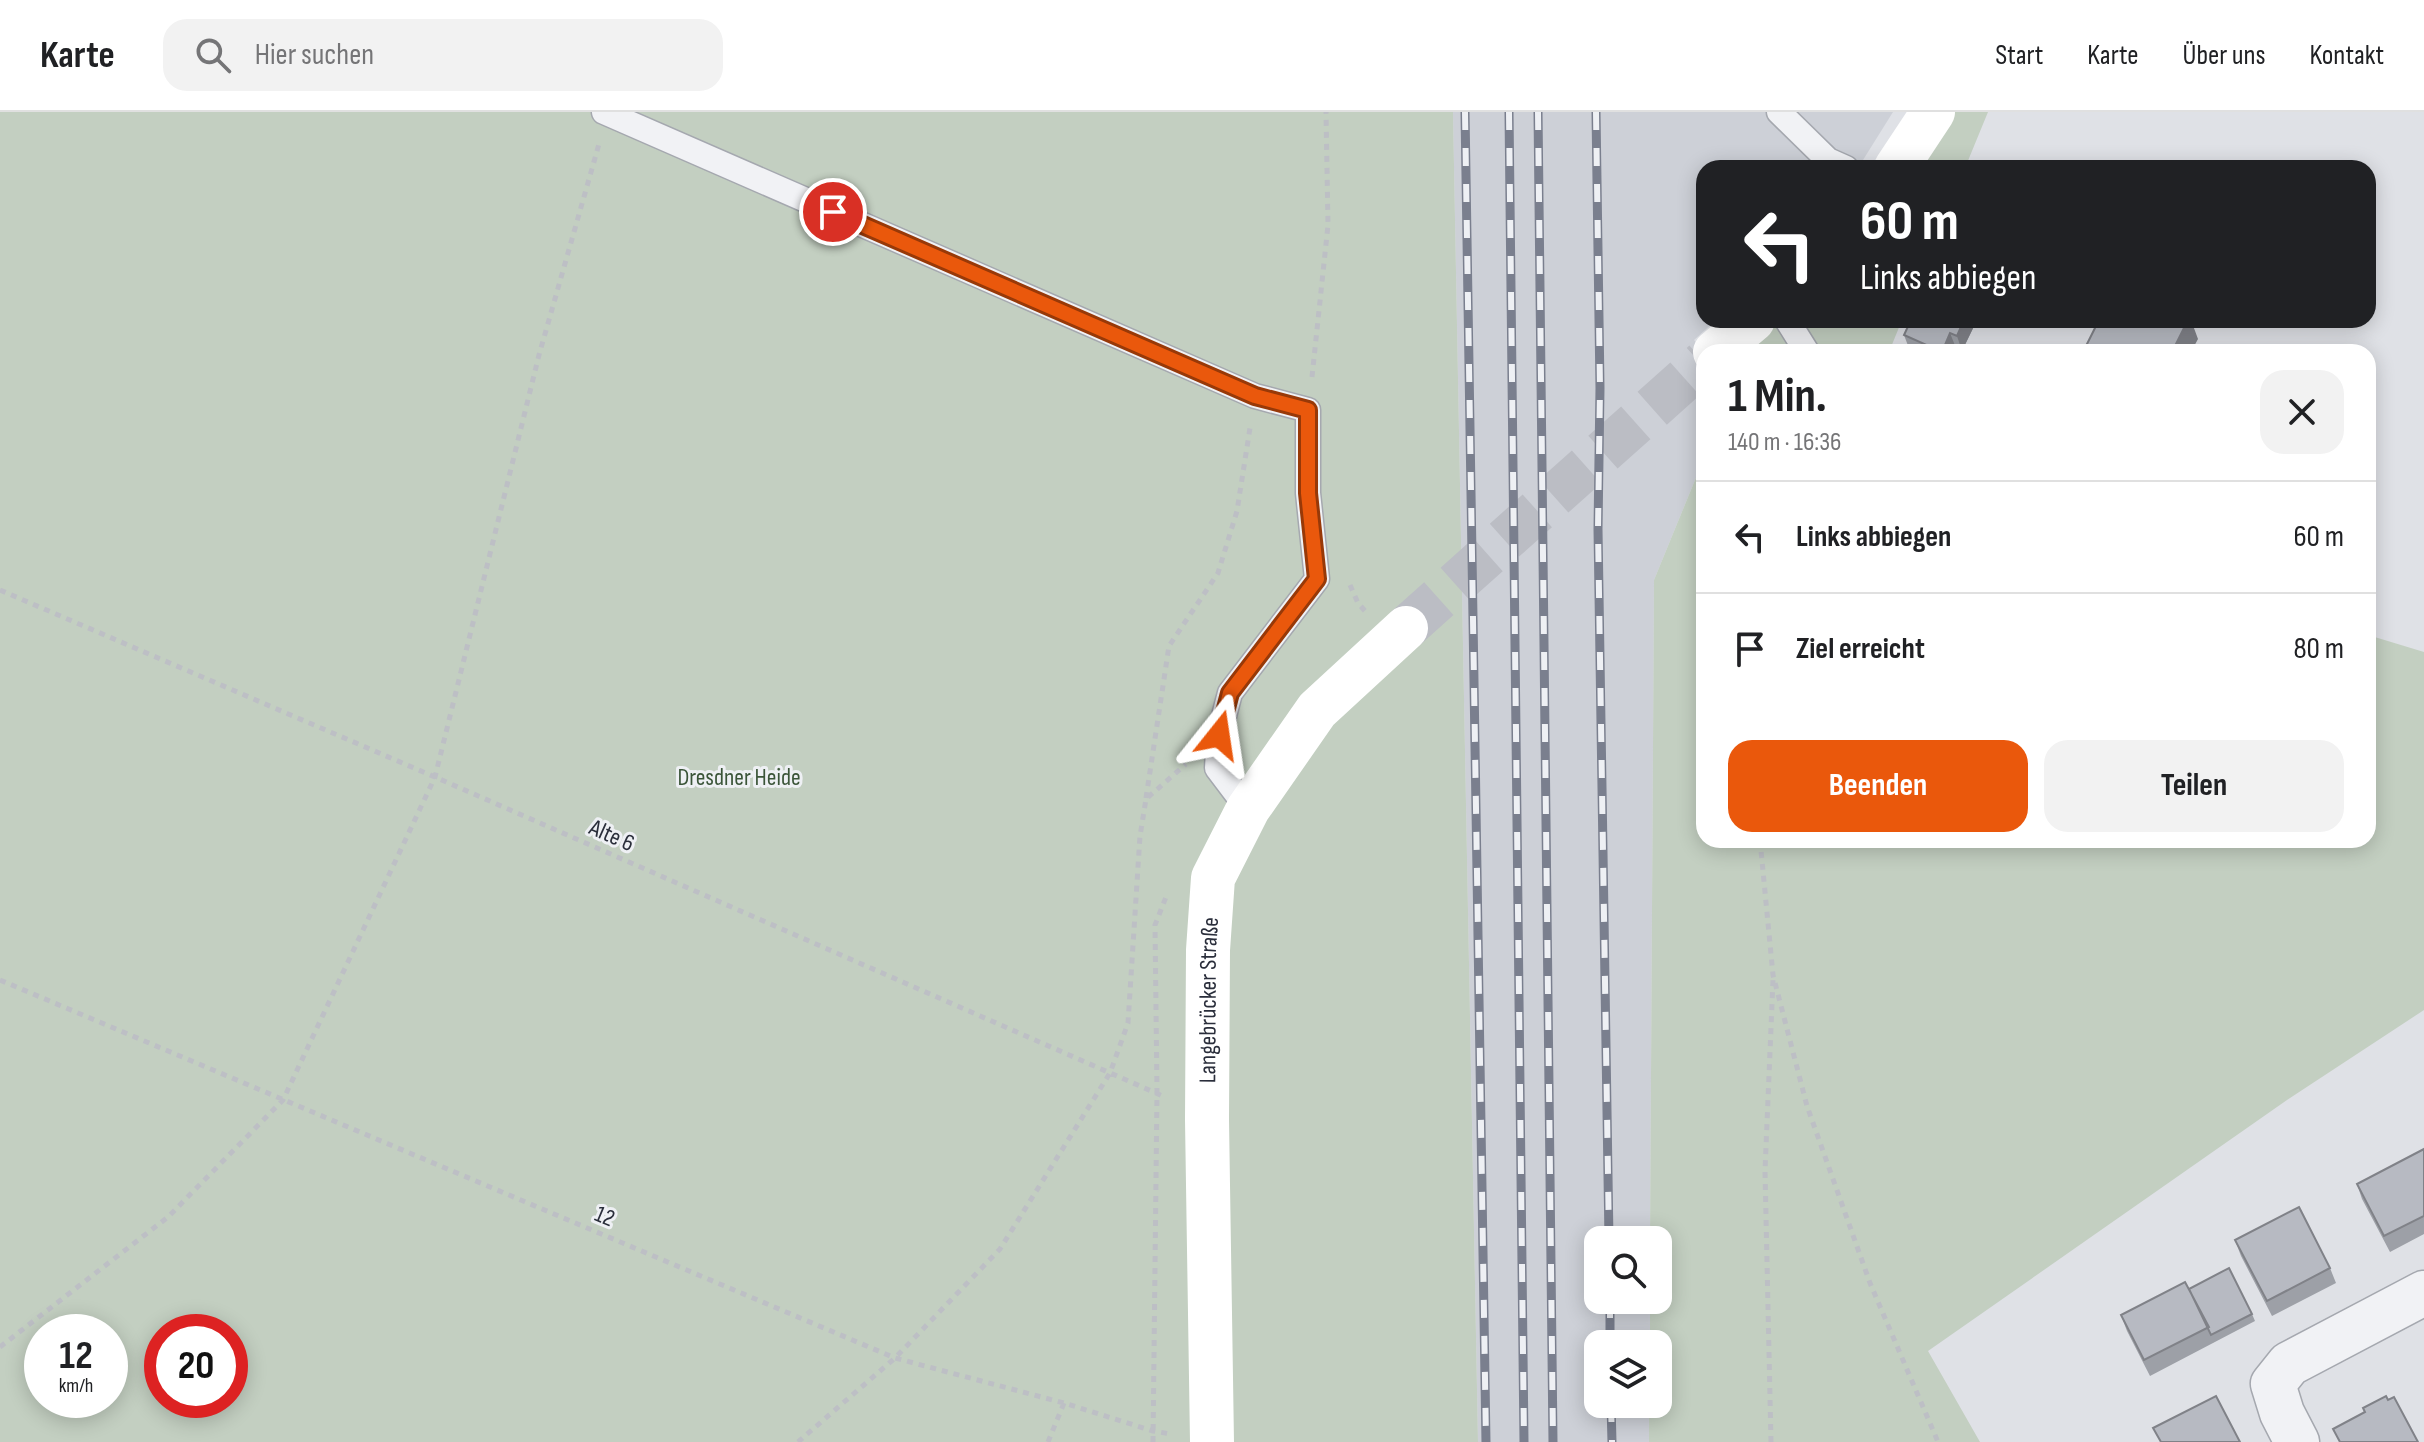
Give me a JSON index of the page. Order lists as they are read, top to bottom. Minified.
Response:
{"streets":{"main road":["Langebrücker Straße"],"path":["Alte 6","12"]},"crossings":[["Alte 6","Langebrücker Straße"],["Langebrücker Straße","12"]],"parks":["Dresdner Heide"],"page":{"header":"Karte","search":"Hier suchen","nav":["Start","Karte","Über uns","Kontakt"],"turn":["60 m","Links abbiegen"],"heading":["1 Min.","140 m · 16:36"],"list":[{"name":"Links abbiegen","value":"60 m"},{"name":"Ziel erreicht","value":"80 m"}],"buttons":["Beenden","Teilen"],"speed":"12 km/h","limit":"20"}}
